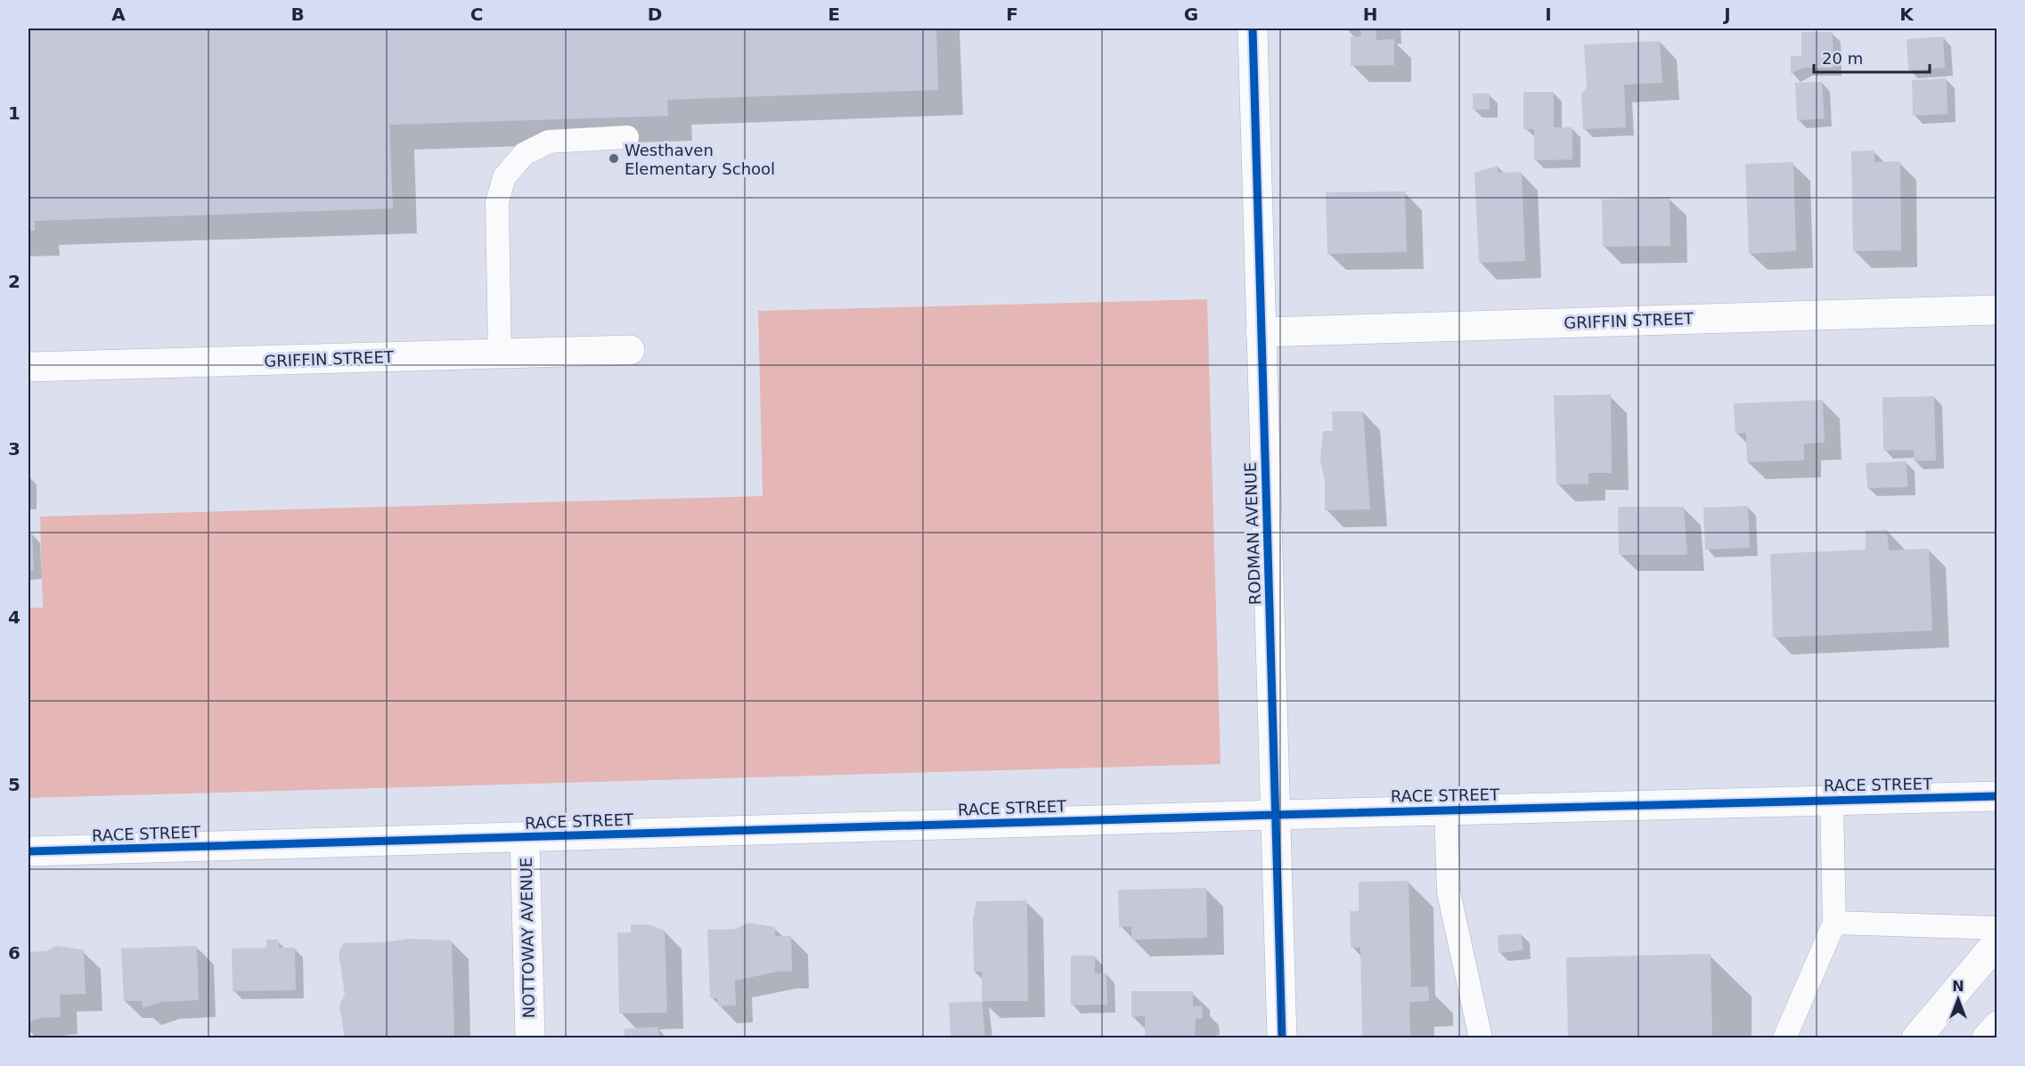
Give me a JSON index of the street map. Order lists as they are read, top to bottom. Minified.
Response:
{"streets":{"street":["GRIFFIN STREET","RODMAN AVENUE","RACE STREET","NOTTOWAY AVENUE"]},"crossings":[["GRIFFIN STREET","RODMAN AVENUE"],["RODMAN AVENUE","RACE STREET"],["RACE STREET","NOTTOWAY AVENUE"]],"places":["Westhaven Elementary School"],"scale_bar":"20 m","north":"top","grid":{"columns":["A","B","C","D","E","F","G","H","I","J","K"],"rows":["1","2","3","4","5","6"]}}
